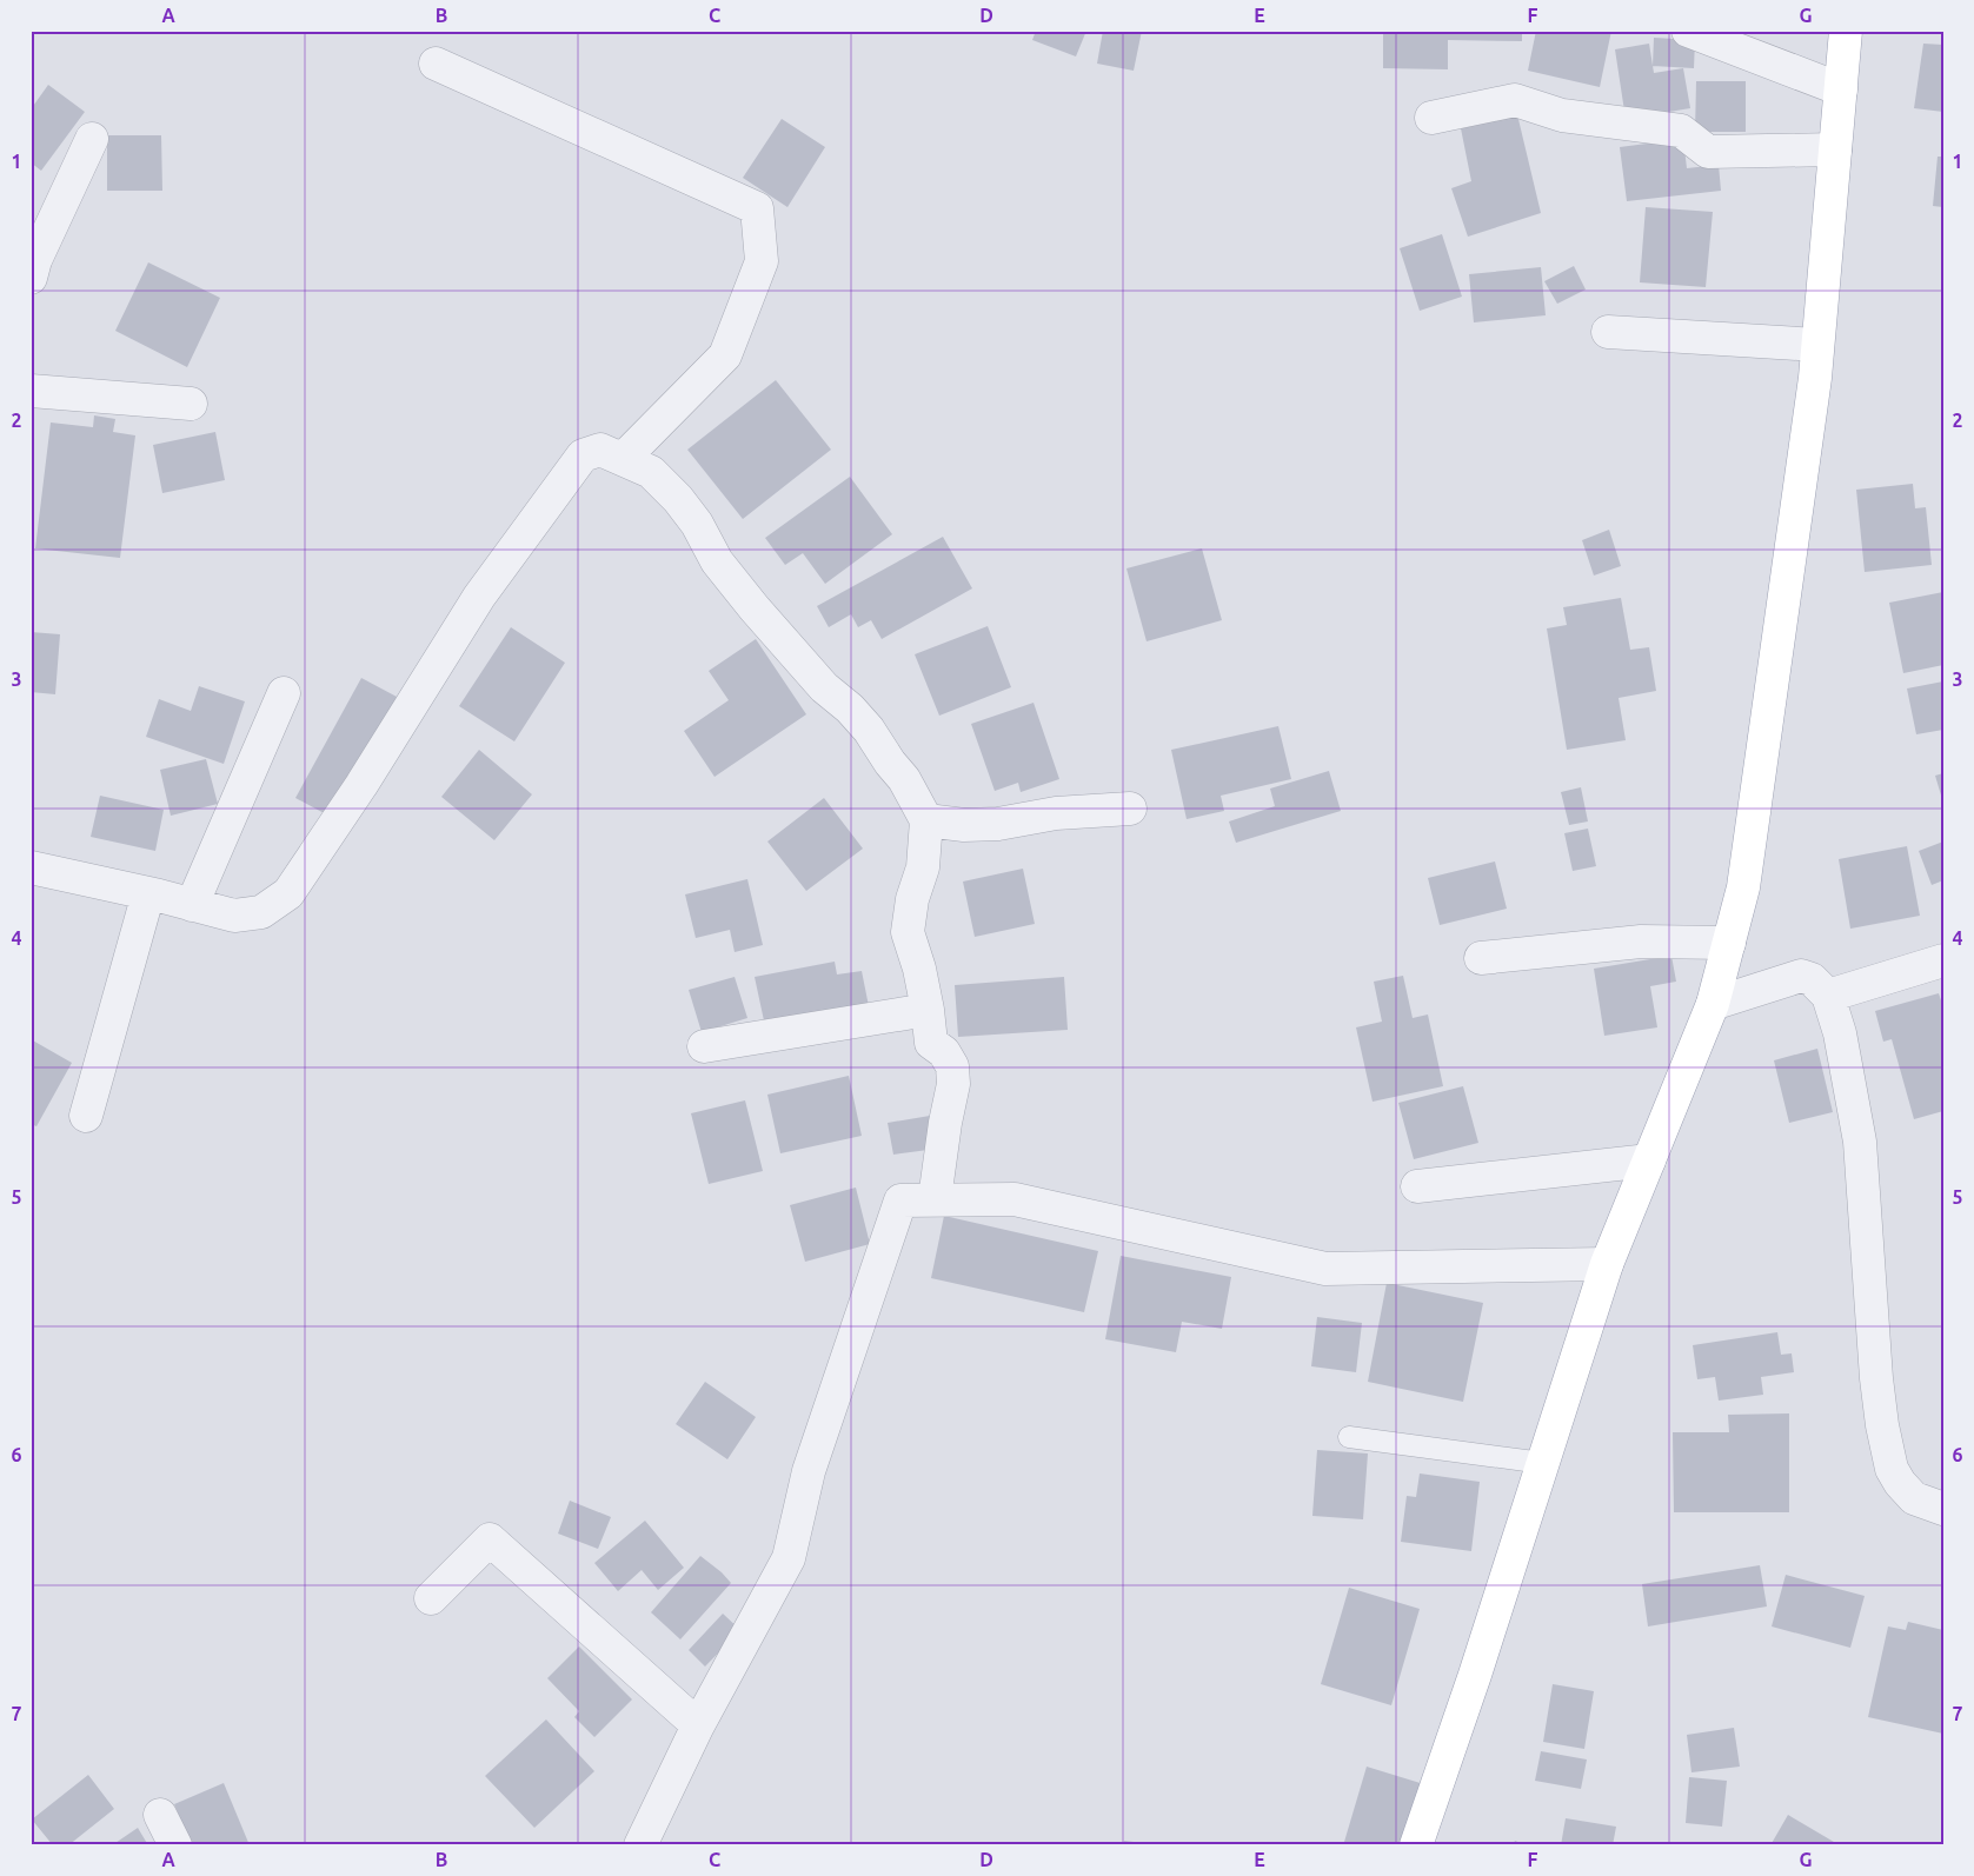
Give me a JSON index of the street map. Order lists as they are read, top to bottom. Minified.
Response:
{"grid":{"columns":["A","B","C","D","E","F","G"],"rows":["1","2","3","4","5","6","7"]}}
